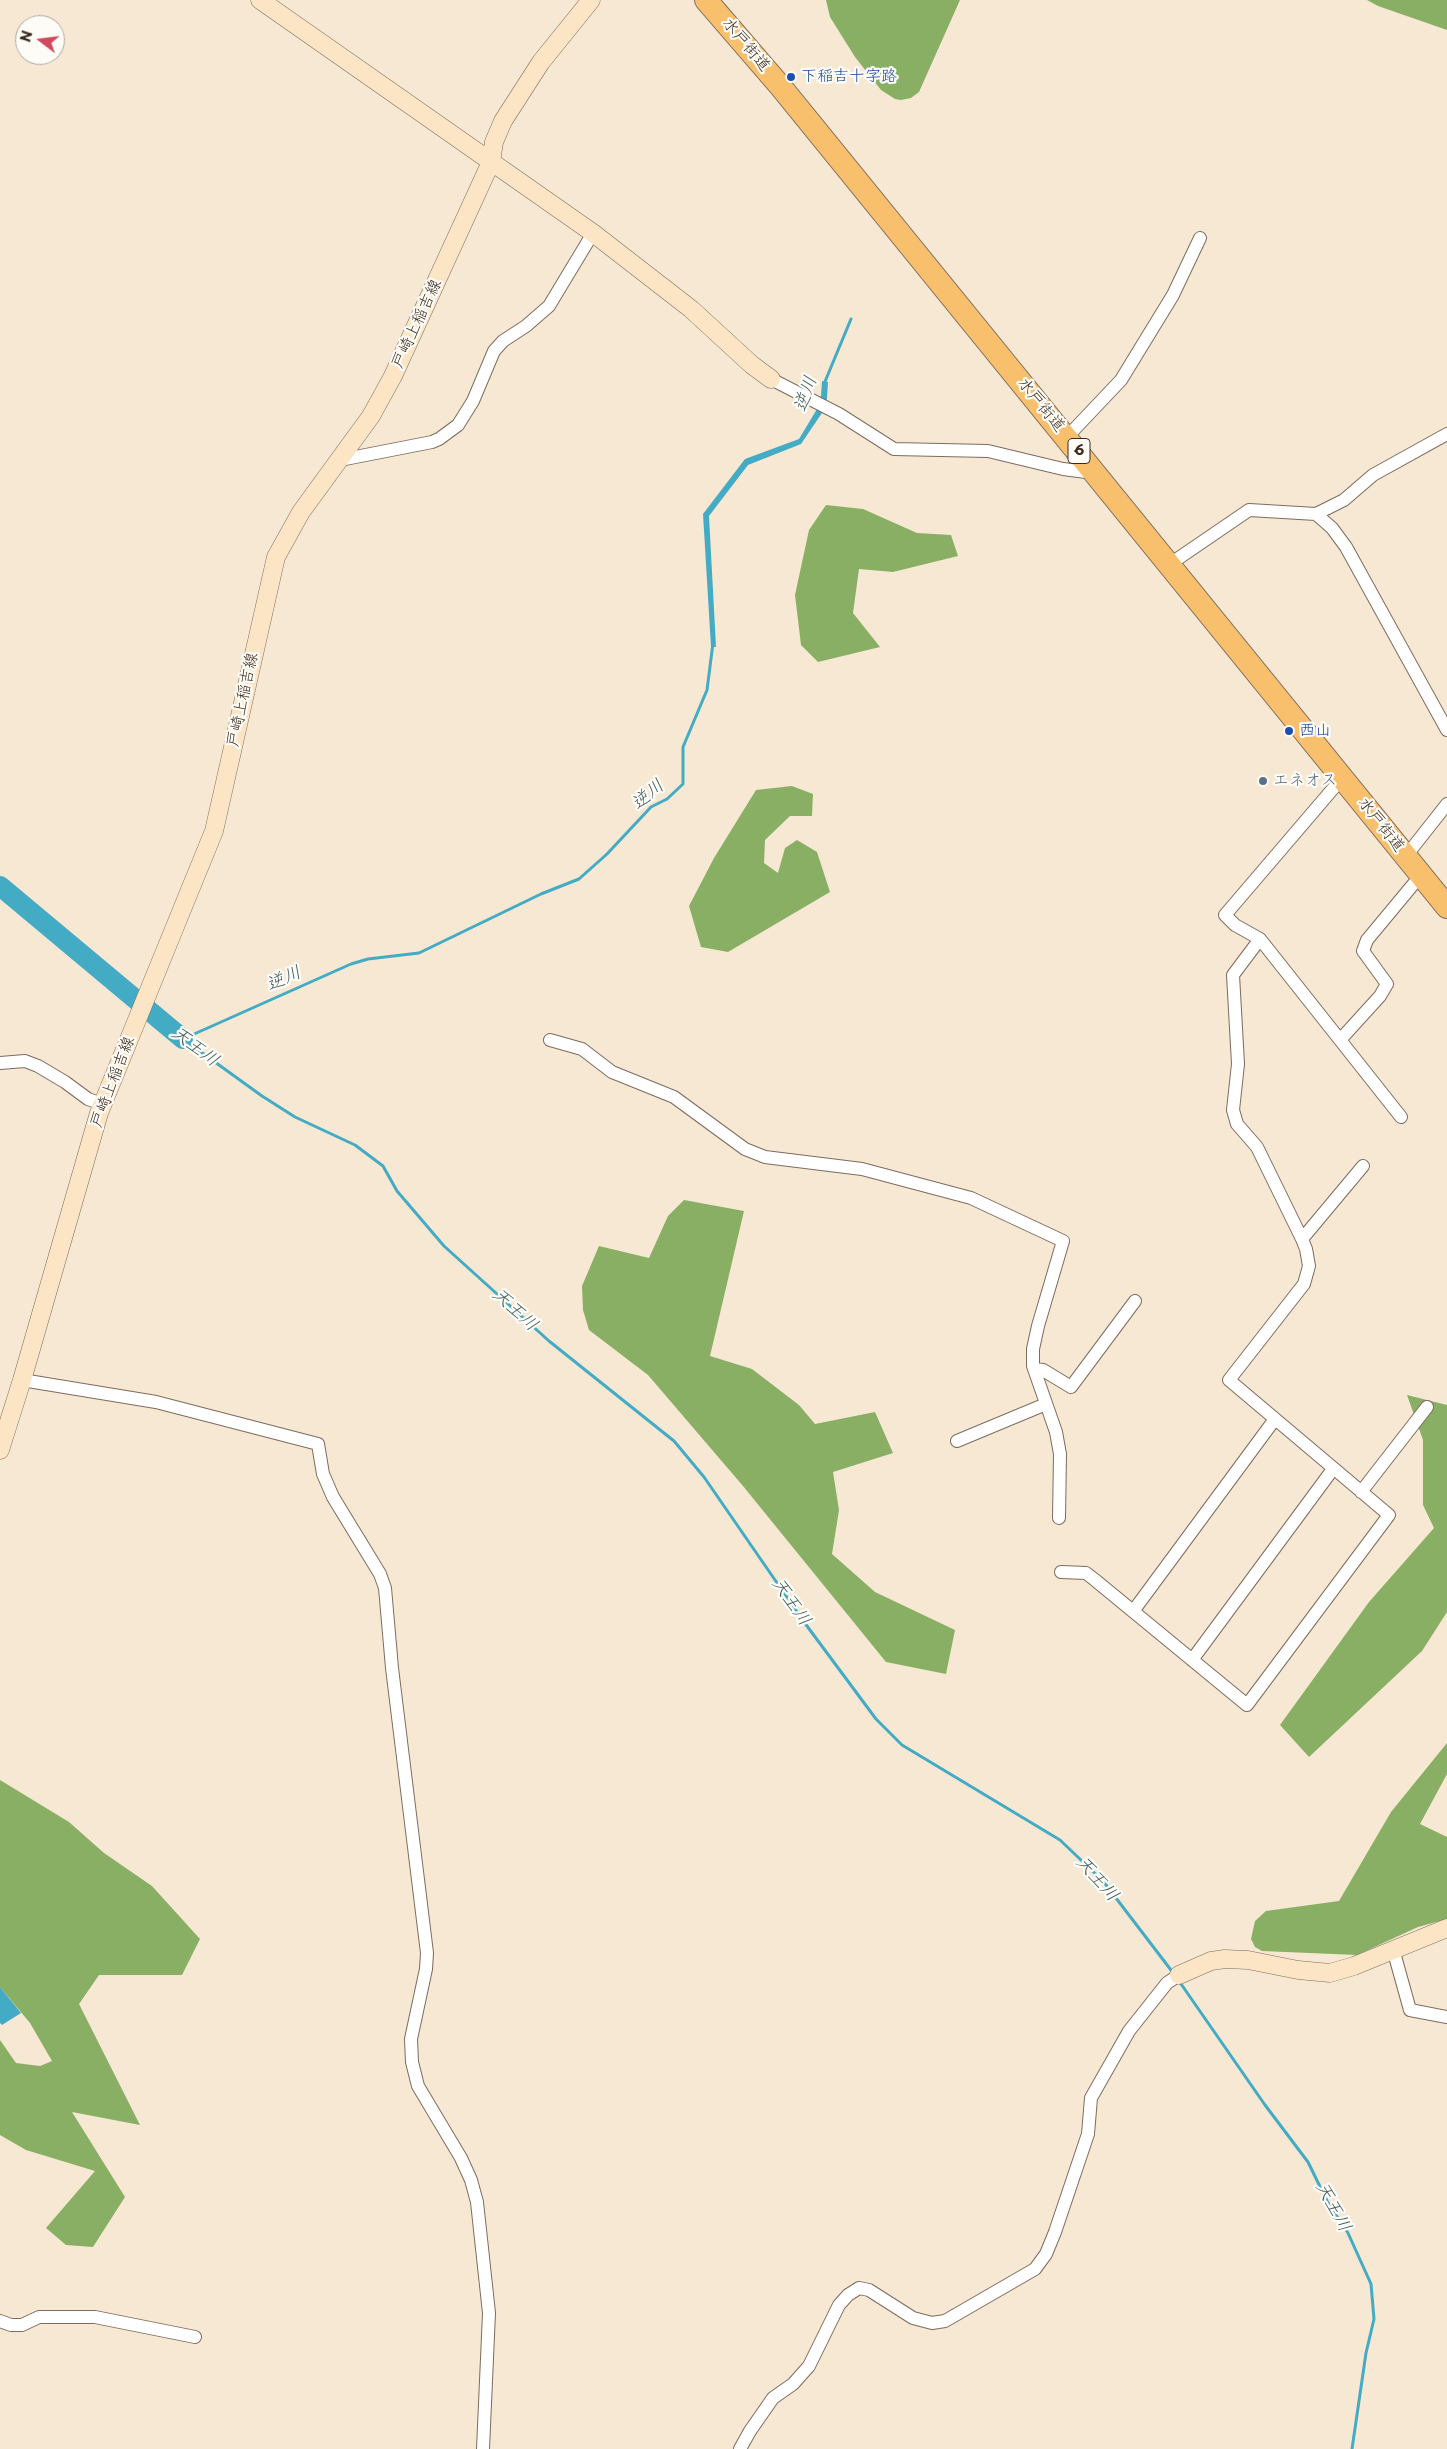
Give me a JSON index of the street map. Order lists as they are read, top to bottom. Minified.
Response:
{"streets":{"highway":["水戸街道","6"],"main road":["戸崎上稲吉線"]},"water":["逆川","天王川"],"places":["下稲吉十字路","西山","エネオス"],"north":"left"}
